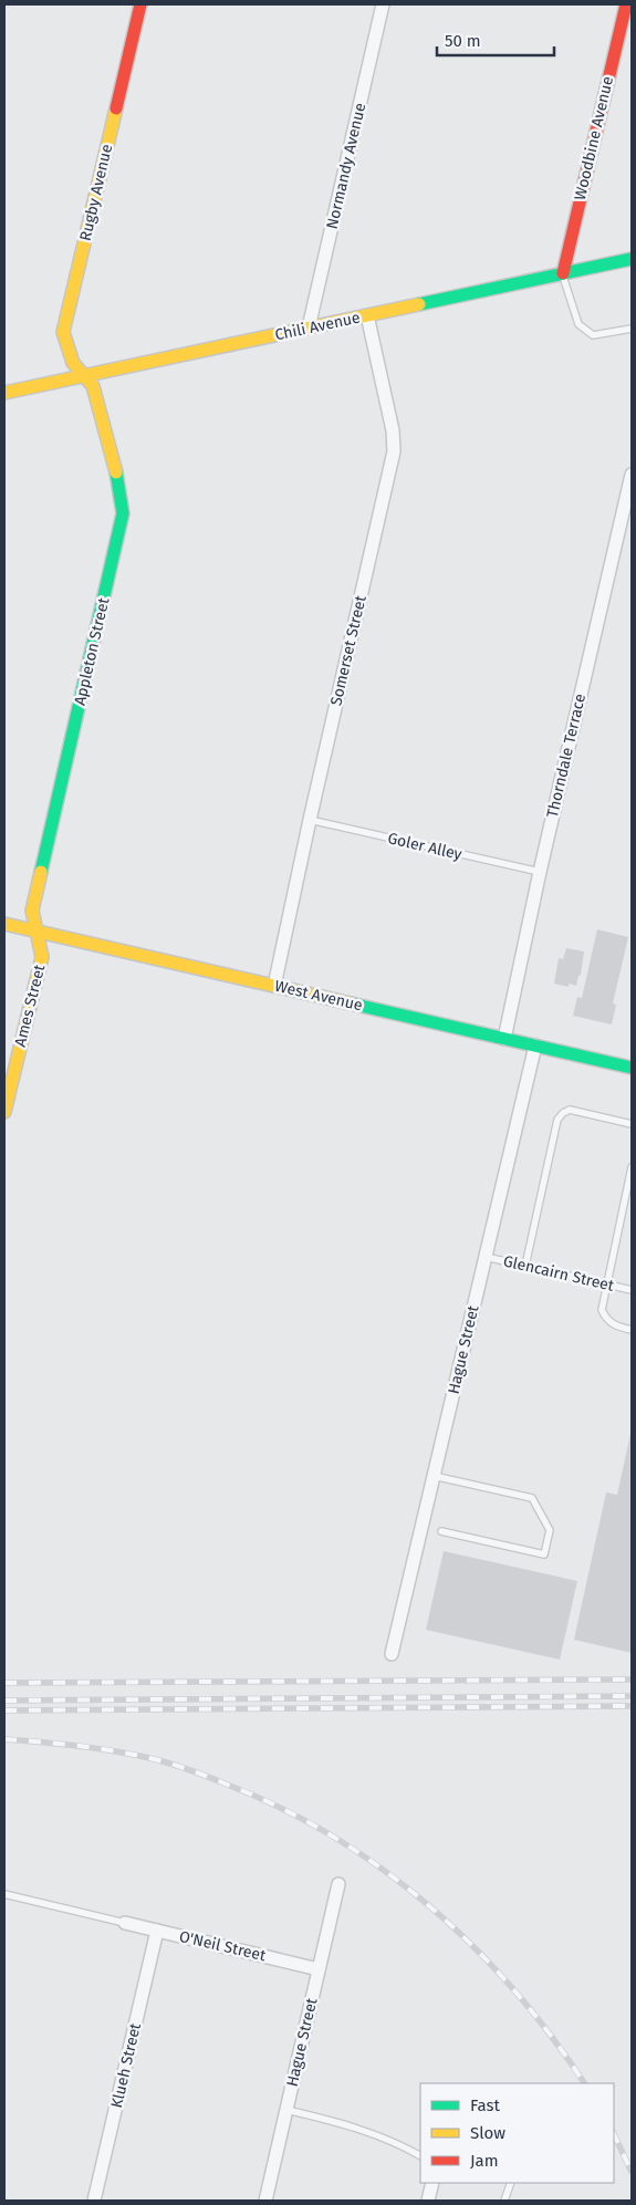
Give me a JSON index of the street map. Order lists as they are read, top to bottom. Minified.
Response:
{"streets":{"street":["Woodbine Avenue","Normandy Avenue","Rugby Avenue","Chili Avenue","Somerset Street","Appleton Street","Thorndale Terrace","West Avenue","Ames Street","Hague Street","O'Neil Street","Klueh Street"],"lane":["Goler Alley","Glencairn Street"]},"crossings":[["Woodbine Avenue","Chili Avenue"],["Normandy Avenue","Chili Avenue"],["Rugby Avenue","Chili Avenue"],["Rugby Avenue","Appleton Street"],["Chili Avenue","Somerset Street"],["Chili Avenue","Appleton Street"],["Somerset Street","Goler Alley"],["Somerset Street","West Avenue"],["Appleton Street","West Avenue"],["Appleton Street","Ames Street"],["Thorndale Terrace","Goler Alley"],["Thorndale Terrace","West Avenue"],["West Avenue","Ames Street"],["West Avenue","Hague Street"],["Glencairn Street","Hague Street"],["Hague Street","O'Neil Street"],["O'Neil Street","Klueh Street"]],"legend":["Fast","Slow","Jam"],"scale_bar":"50 m"}
